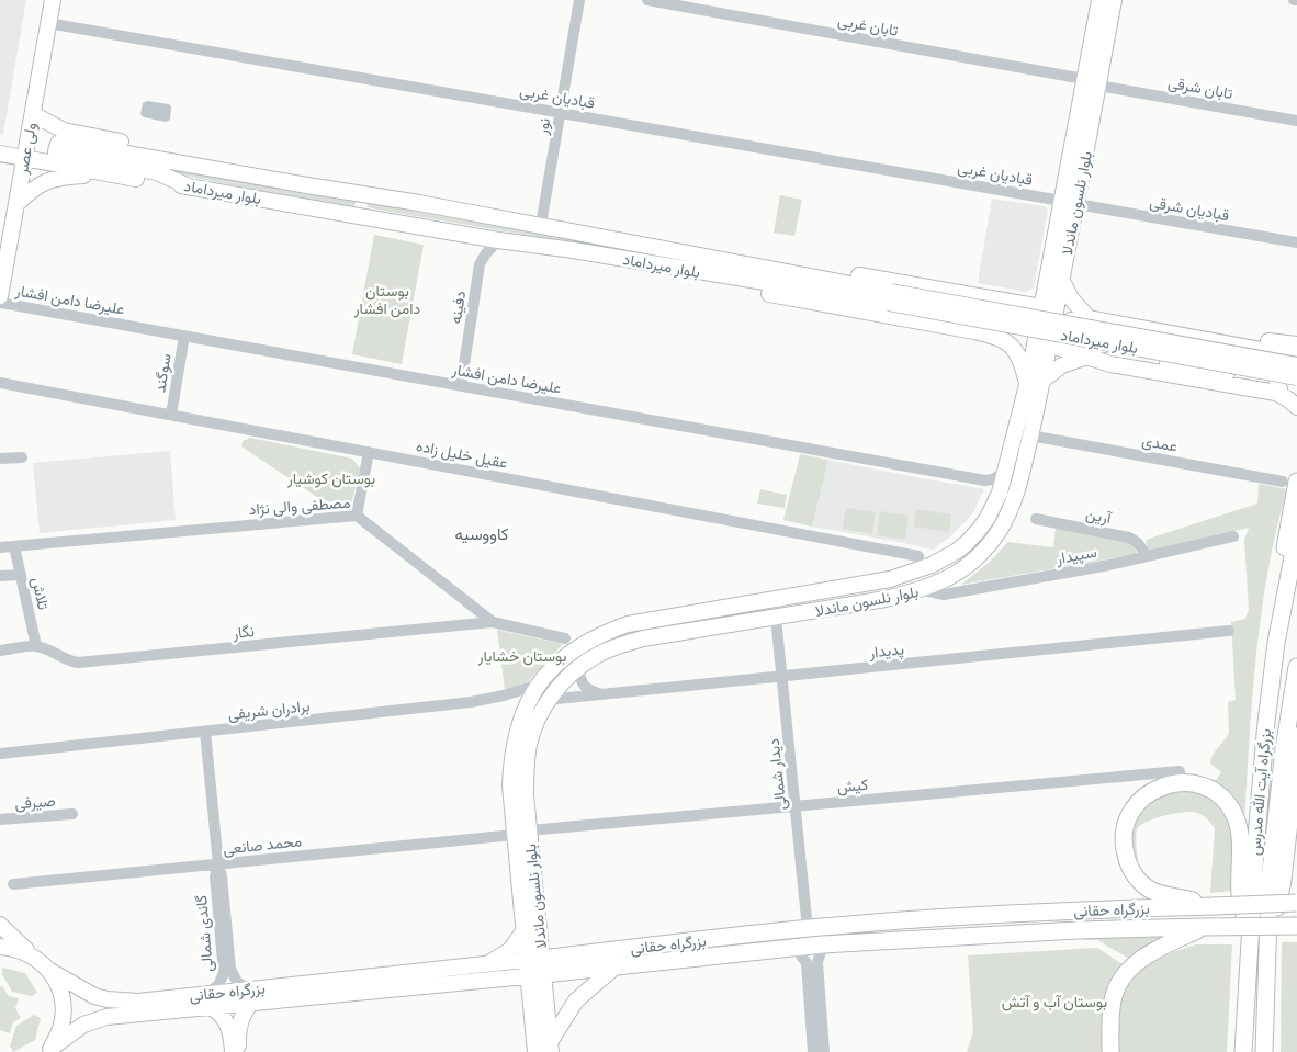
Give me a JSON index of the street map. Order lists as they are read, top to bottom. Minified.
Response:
{"streets":{"highway":["بزرگراه آیت الله مدرس","بزرگراه حقانی"],"main road":["ولی عصر","بلوار میرداماد","بلوار نلسون ماندلا"],"street":["تابان غربی","تابان شرقی","قبادیان غربی","نور","قبادیان شرقی","علیرضا دامن افشار","دفینه","سوگند","عمدی","عقیل خلیل زاده","مصطفی والی نژاد","آرین","سپیدار","تلاش","نگار","پدیدار","برادران شریفی","دیدار شمالی","کیش","صیرفی","محمد صانعی","گاندی شمالی"]},"crossings":[["تابان غربی","تابان شرقی"],["تابان غربی","بلوار نلسون ماندلا"],["تابان شرقی","بلوار نلسون ماندلا"],["قبادیان غربی","نور"],["قبادیان غربی","ولی عصر"],["قبادیان غربی","بلوار نلسون ماندلا"],["قبادیان غربی","قبادیان شرقی"],["نور","بلوار میرداماد"],["ولی عصر","بلوار میرداماد"],["بلوار میرداماد","دفینه"],["بلوار نلسون ماندلا","قبادیان شرقی"],["بلوار نلسون ماندلا","علیرضا دامن افشار"],["بلوار نلسون ماندلا","عمدی"],["بلوار نلسون ماندلا","سپیدار"],["بلوار نلسون ماندلا","پدیدار"],["بلوار نلسون ماندلا","برادران شریفی"],["بلوار نلسون ماندلا","دیدار شمالی"],["بلوار نلسون ماندلا","کیش"],["بلوار نلسون ماندلا","محمد صانعی"],["بلوار نلسون ماندلا","بزرگراه حقانی"],["علیرضا دامن افشار","دفینه"],["علیرضا دامن افشار","سوگند"],["سوگند","عقیل خلیل زاده"],["مصطفی والی نژاد","تلاش"],["مصطفی والی نژاد","نگار"],["آرین","سپیدار"],["تلاش","نگار"],["پدیدار","دیدار شمالی"],["برادران شریفی","گاندی شمالی"],["دیدار شمالی","کیش"],["دیدار شمالی","بزرگراه حقانی"],["کیش","محمد صانعی"],["محمد صانعی","گاندی شمالی"],["بزرگراه حقانی","گاندی شمالی"]],"districts":["کاووسیه"],"parks":["بوستان دامن افشار","بوستان کوشیار","بوستان خشایار","بوستان آب و آتش"]}
